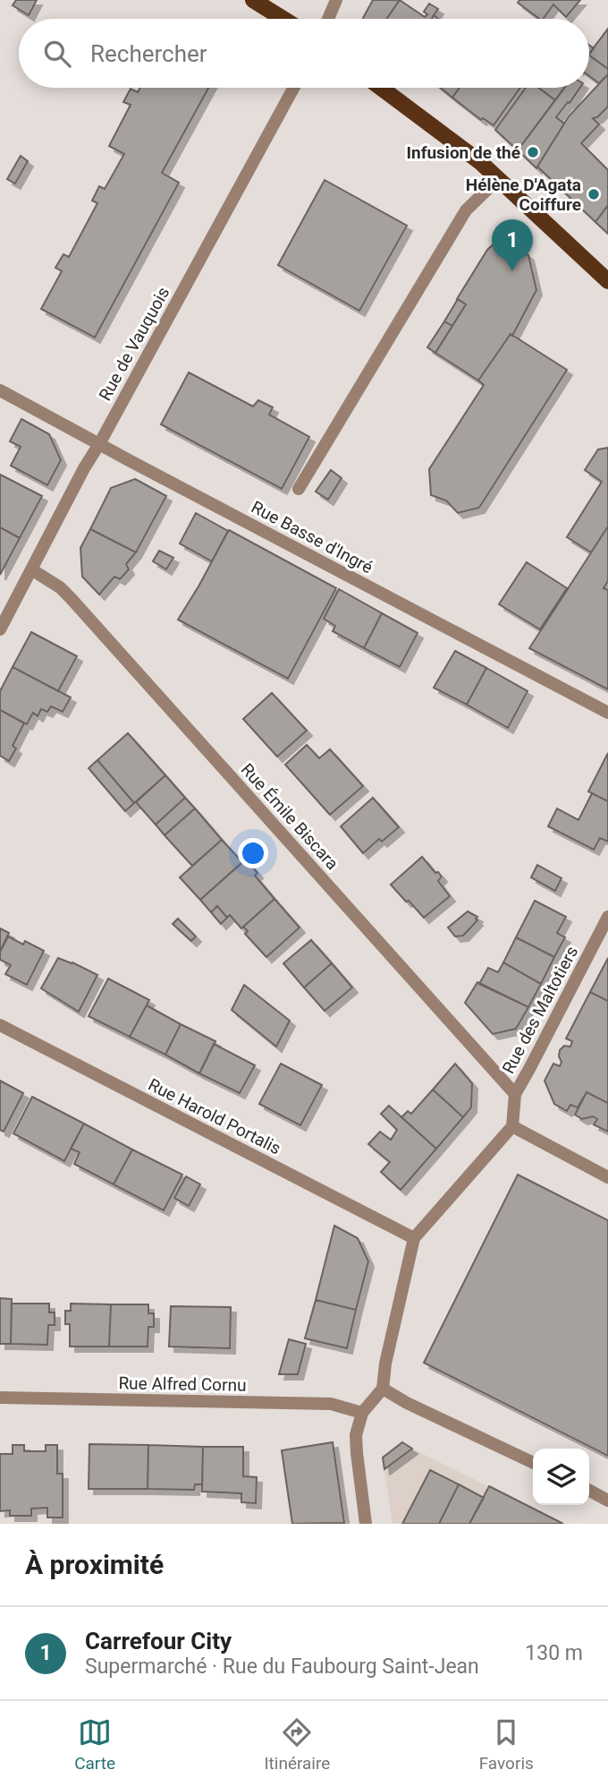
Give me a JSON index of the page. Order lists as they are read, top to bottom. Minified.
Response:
{"streets":{"street":["Rue de Vauquois","Rue Basse d'Ingré","Rue Émile Biscara","Rue des Maltotiers","Rue Harold Portalis","Rue Alfred Cornu"]},"crossings":[["Rue de Vauquois","Rue Basse d'Ingré"],["Rue de Vauquois","Rue Émile Biscara"],["Rue Émile Biscara","Rue des Maltotiers"]],"places":["Infusion de thé","Hélène D'Agata Coiffure"],"page":{"search":"Rechercher","pins":"1","heading":"À proximité","list":[{"mark":"1","name":"Carrefour City","note":"Supermarché · Rue du Faubourg Saint-Jean","value":"130 m"}],"nav":["Carte","Itinéraire","Favoris"]}}
